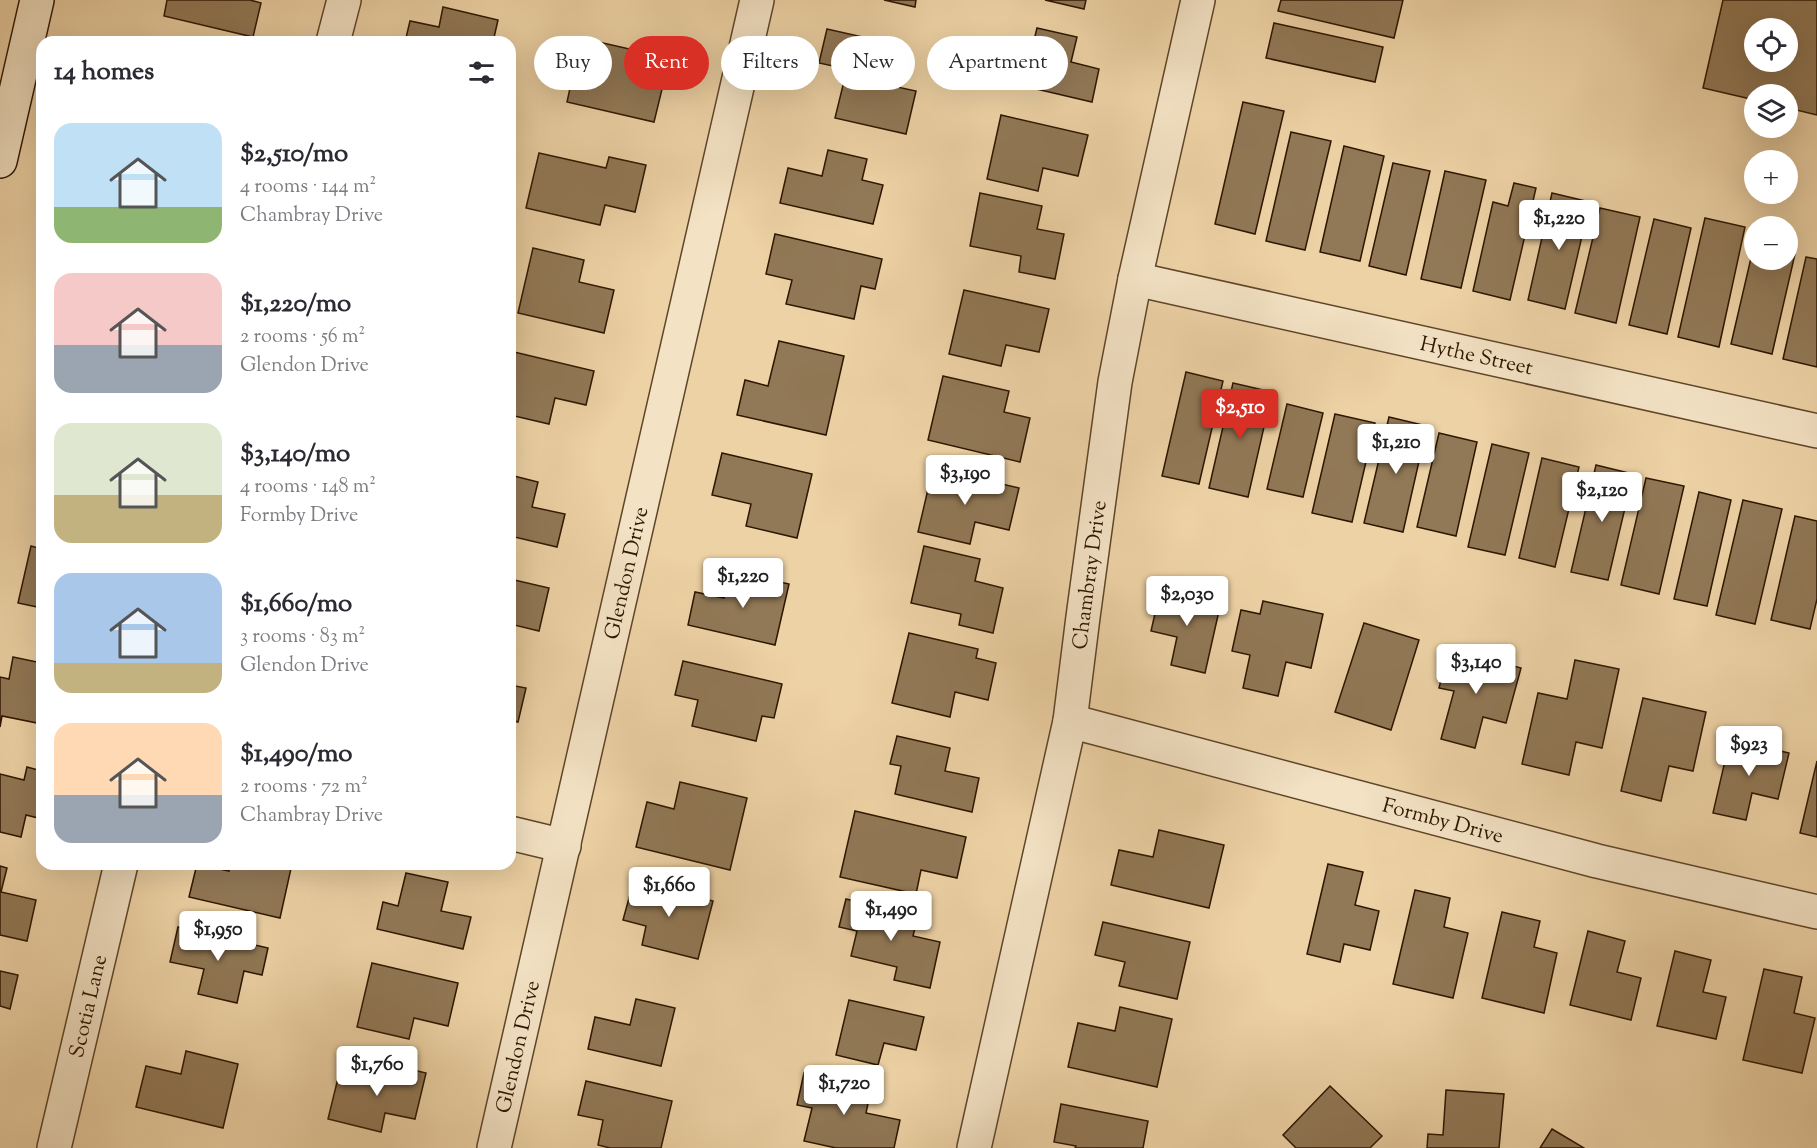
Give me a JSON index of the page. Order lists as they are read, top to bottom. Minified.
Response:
{"streets":{"street":["Hythe Street","Glendon Drive","Chambray Drive","Formby Drive","Scotia Lane"]},"crossings":[["Hythe Street","Chambray Drive"],["Chambray Drive","Formby Drive"]],"page":{"map_buttons":["+","−"],"chip":["Buy","Rent","Filters","New","Apartment"],"heading":"14 homes","list":[{"name":"$2,510/mo","note":"4 rooms · 144 m² · Chambray Drive"},{"name":"$1,220/mo","note":"2 rooms · 56 m² · Glendon Drive"},{"name":"$3,140/mo","note":"4 rooms · 148 m² · Formby Drive"},{"name":"$1,660/mo","note":"3 rooms · 83 m² · Glendon Drive"},{"name":"$1,490/mo","note":"2 rooms · 72 m² · Chambray Drive"}],"price":["$1,220","$2,510","$1,210","$3,190","$2,120","$1,220","$2,030","$3,140","$923","$1,660","$1,490","$1,950","$1,760","$1,720"]}}
